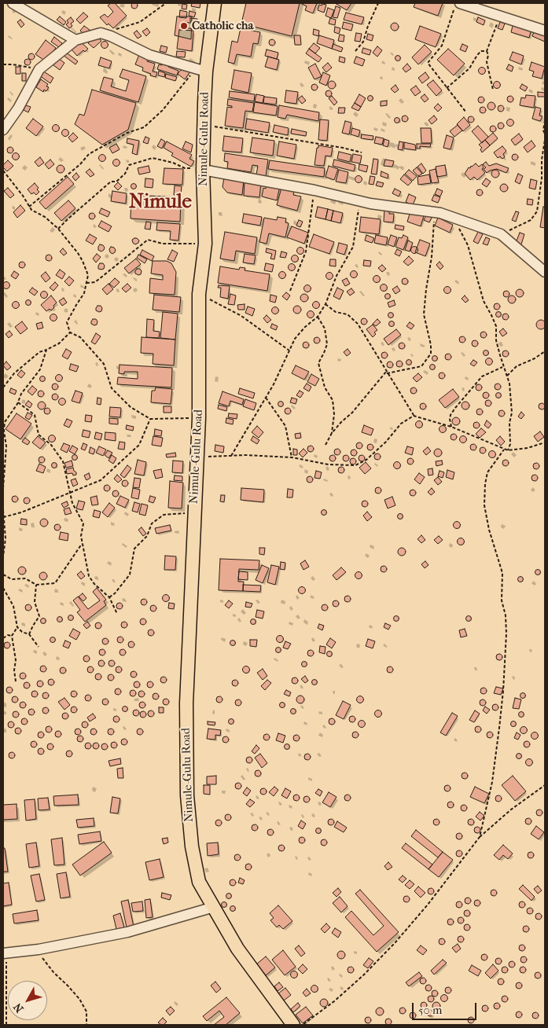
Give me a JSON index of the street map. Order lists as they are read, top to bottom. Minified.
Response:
{"streets":{"main road":["Nimule-Gulu Road"]},"districts":["Nimule"],"places":["Catholic cha"],"scale_bar":"50 m","north":"bottom left"}
